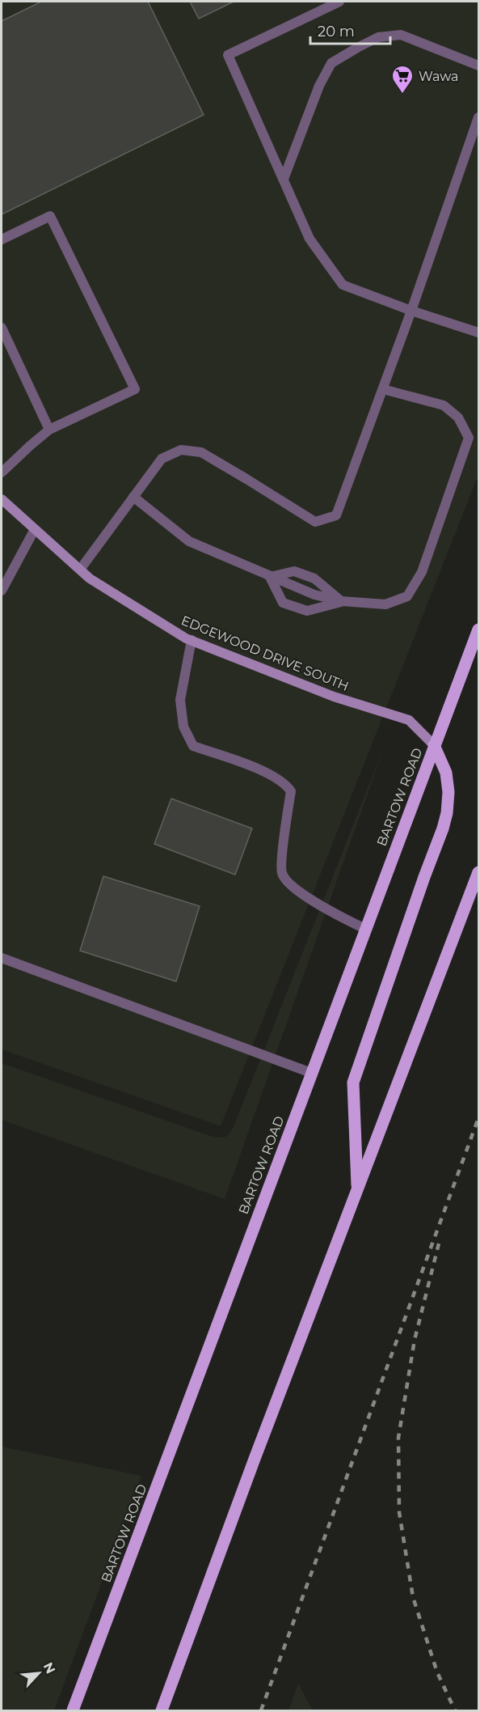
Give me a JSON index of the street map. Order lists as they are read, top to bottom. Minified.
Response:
{"streets":{"main road":["BARTOW ROAD"],"street":["EDGEWOOD DRIVE SOUTH"]},"crossings":[["EDGEWOOD DRIVE SOUTH","BARTOW ROAD"]],"places":{"supermarket":["Wawa"]},"scale_bar":"20 m","north":"top right"}
